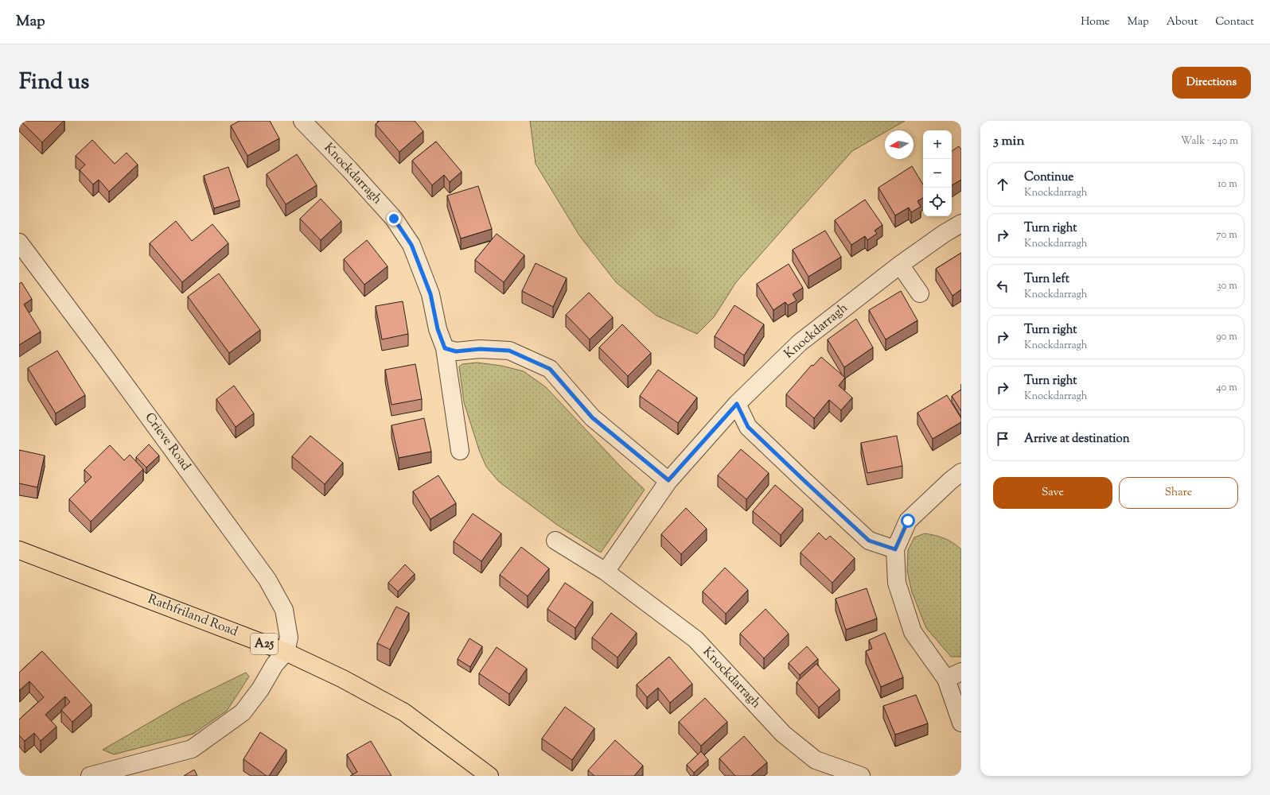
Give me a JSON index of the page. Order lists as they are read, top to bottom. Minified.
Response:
{"streets":{"main road":["Rathfriland Road","A25"],"street":["Knockdarragh","Crieve Road"]},"crossings":[["Crieve Road","Rathfriland Road"]],"north":"left","page":{"header":"Map","nav":["Home","Map","About","Contact"],"title":"Find us","buttons":["Directions",["Save","Share"]],"heading":["3 min","Walk · 240 m"],"map_buttons":["+","−"],"list":[["Continue","Knockdarragh","10 m"],["Turn right","Knockdarragh","70 m"],["Turn left","Knockdarragh","30 m"],["Turn right","Knockdarragh","90 m"],["Turn right","Knockdarragh","40 m"],"Arrive at destination"]}}
